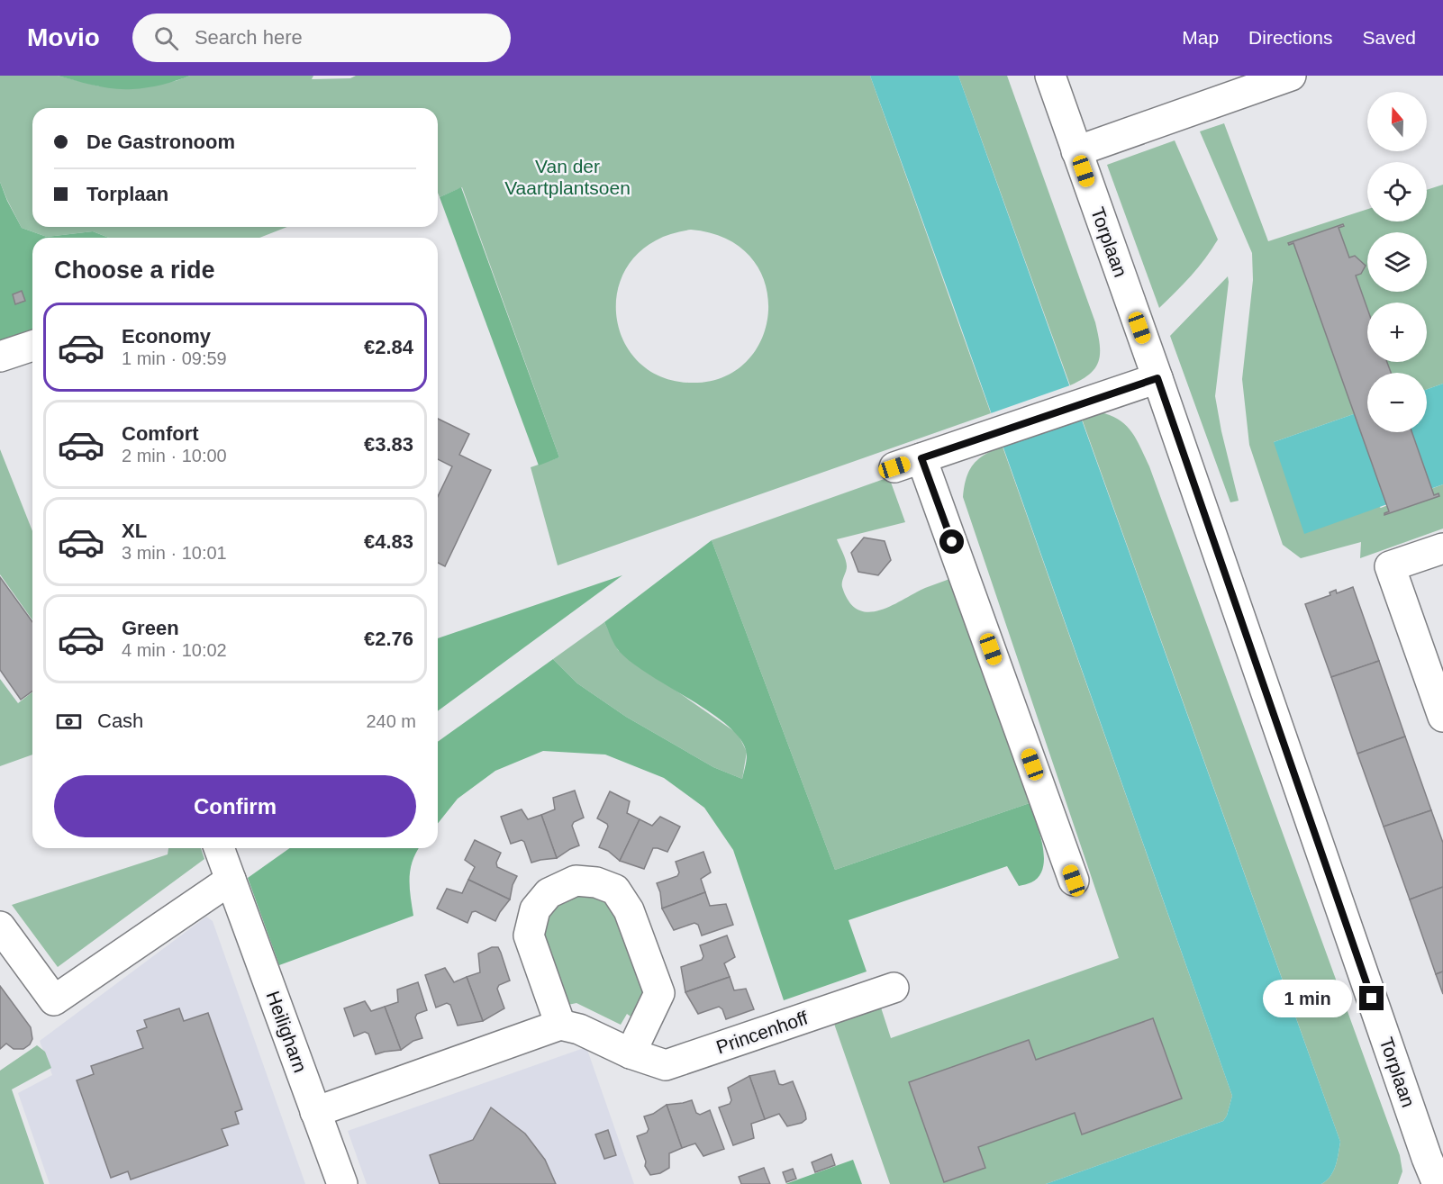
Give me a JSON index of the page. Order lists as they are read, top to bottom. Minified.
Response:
{"streets":{"street":["Torplaan","Heiligharn","Princenhoff"]},"parks":["Van der Vaartplantsoen"],"north":"top","page":{"header":"Movio","search":"Search here","nav":["Map","Directions","Saved"],"map_buttons":["+","−"],"banner":["De Gastronoom","Torplaan"],"heading":"Choose a ride","list":[{"name":"Economy","note":"1 min · 09:59","value":"€2.84"},{"name":"Comfort","note":"2 min · 10:00","value":"€3.83"},{"name":"XL","note":"3 min · 10:01","value":"€4.83"},{"name":"Green","note":"4 min · 10:02","value":"€2.76"}],"pay":["Cash","240 m"],"buttons":"Confirm","bubble":"1 min"}}
